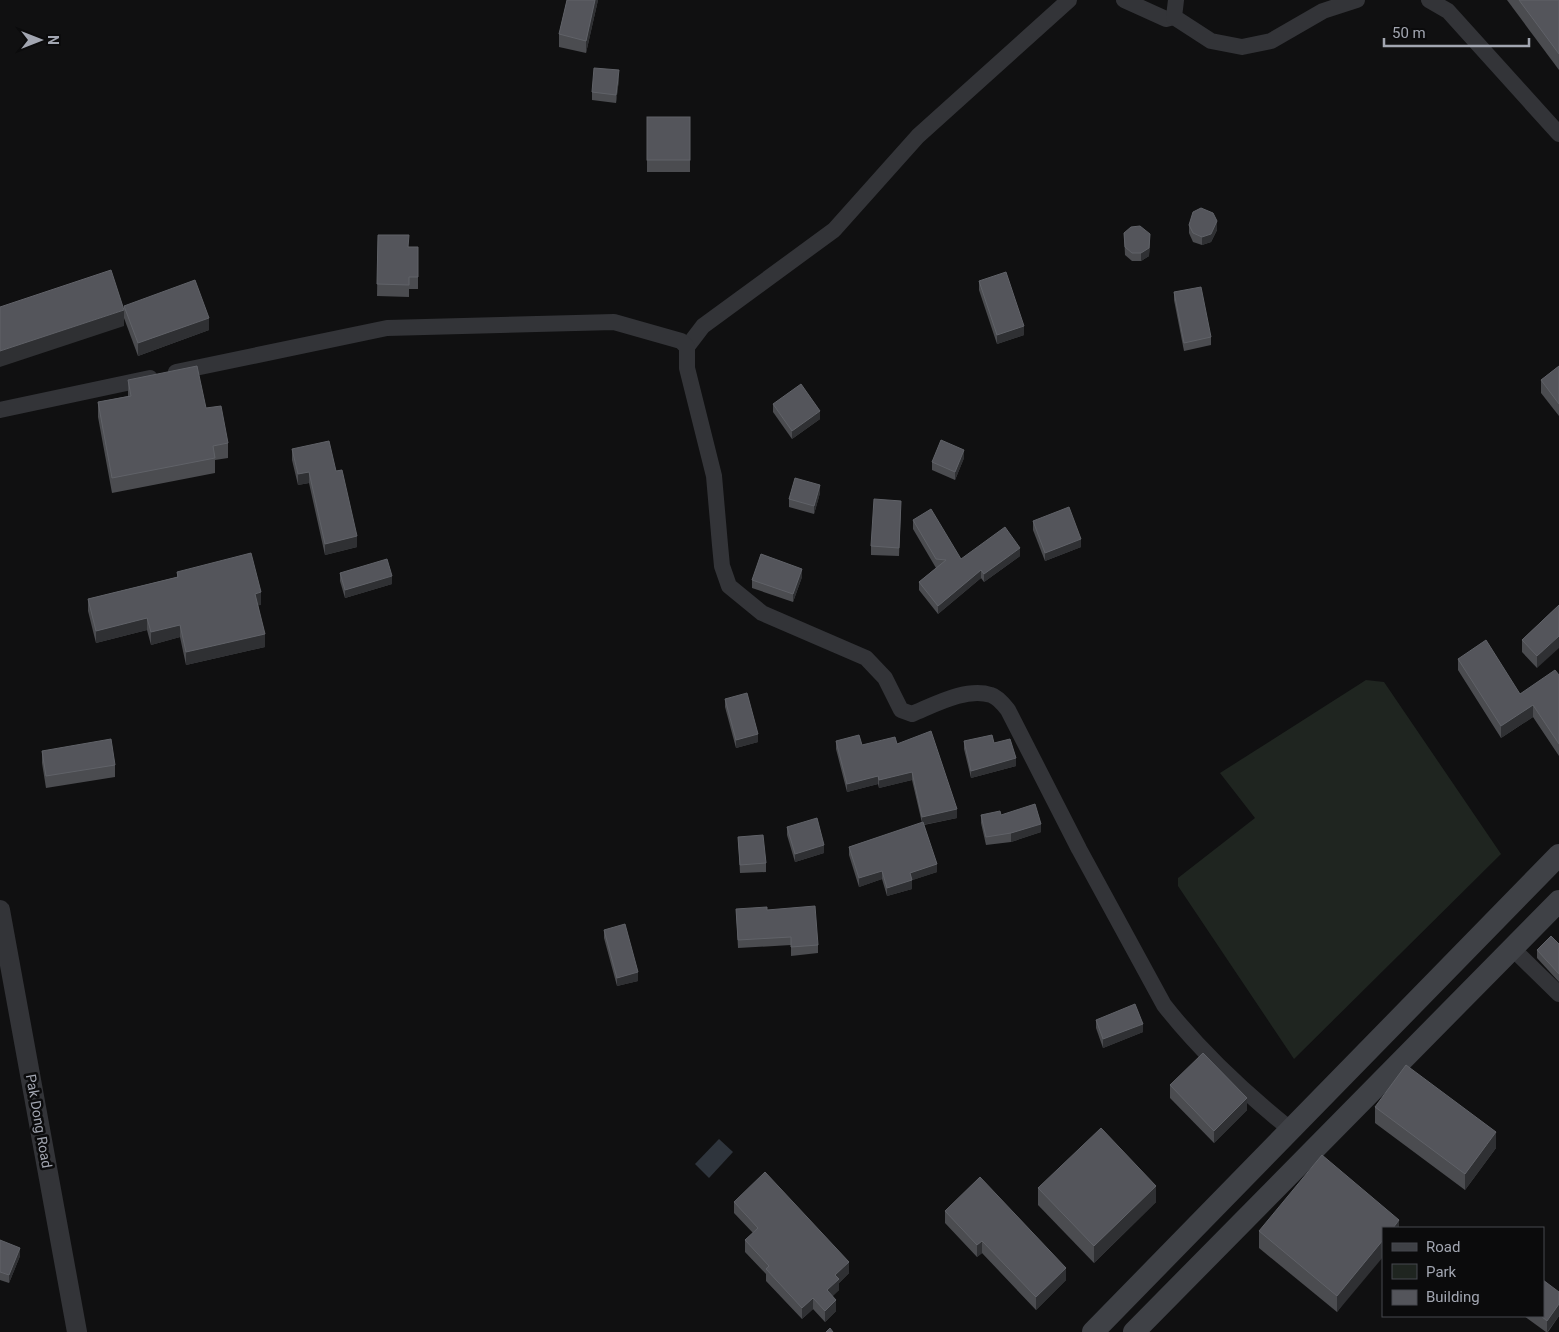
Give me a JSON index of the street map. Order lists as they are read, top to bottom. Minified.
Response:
{"streets":{"street":["Pak Dong Road"]},"legend":["Road","Park","Building"],"scale_bar":"50 m","north":"right"}
